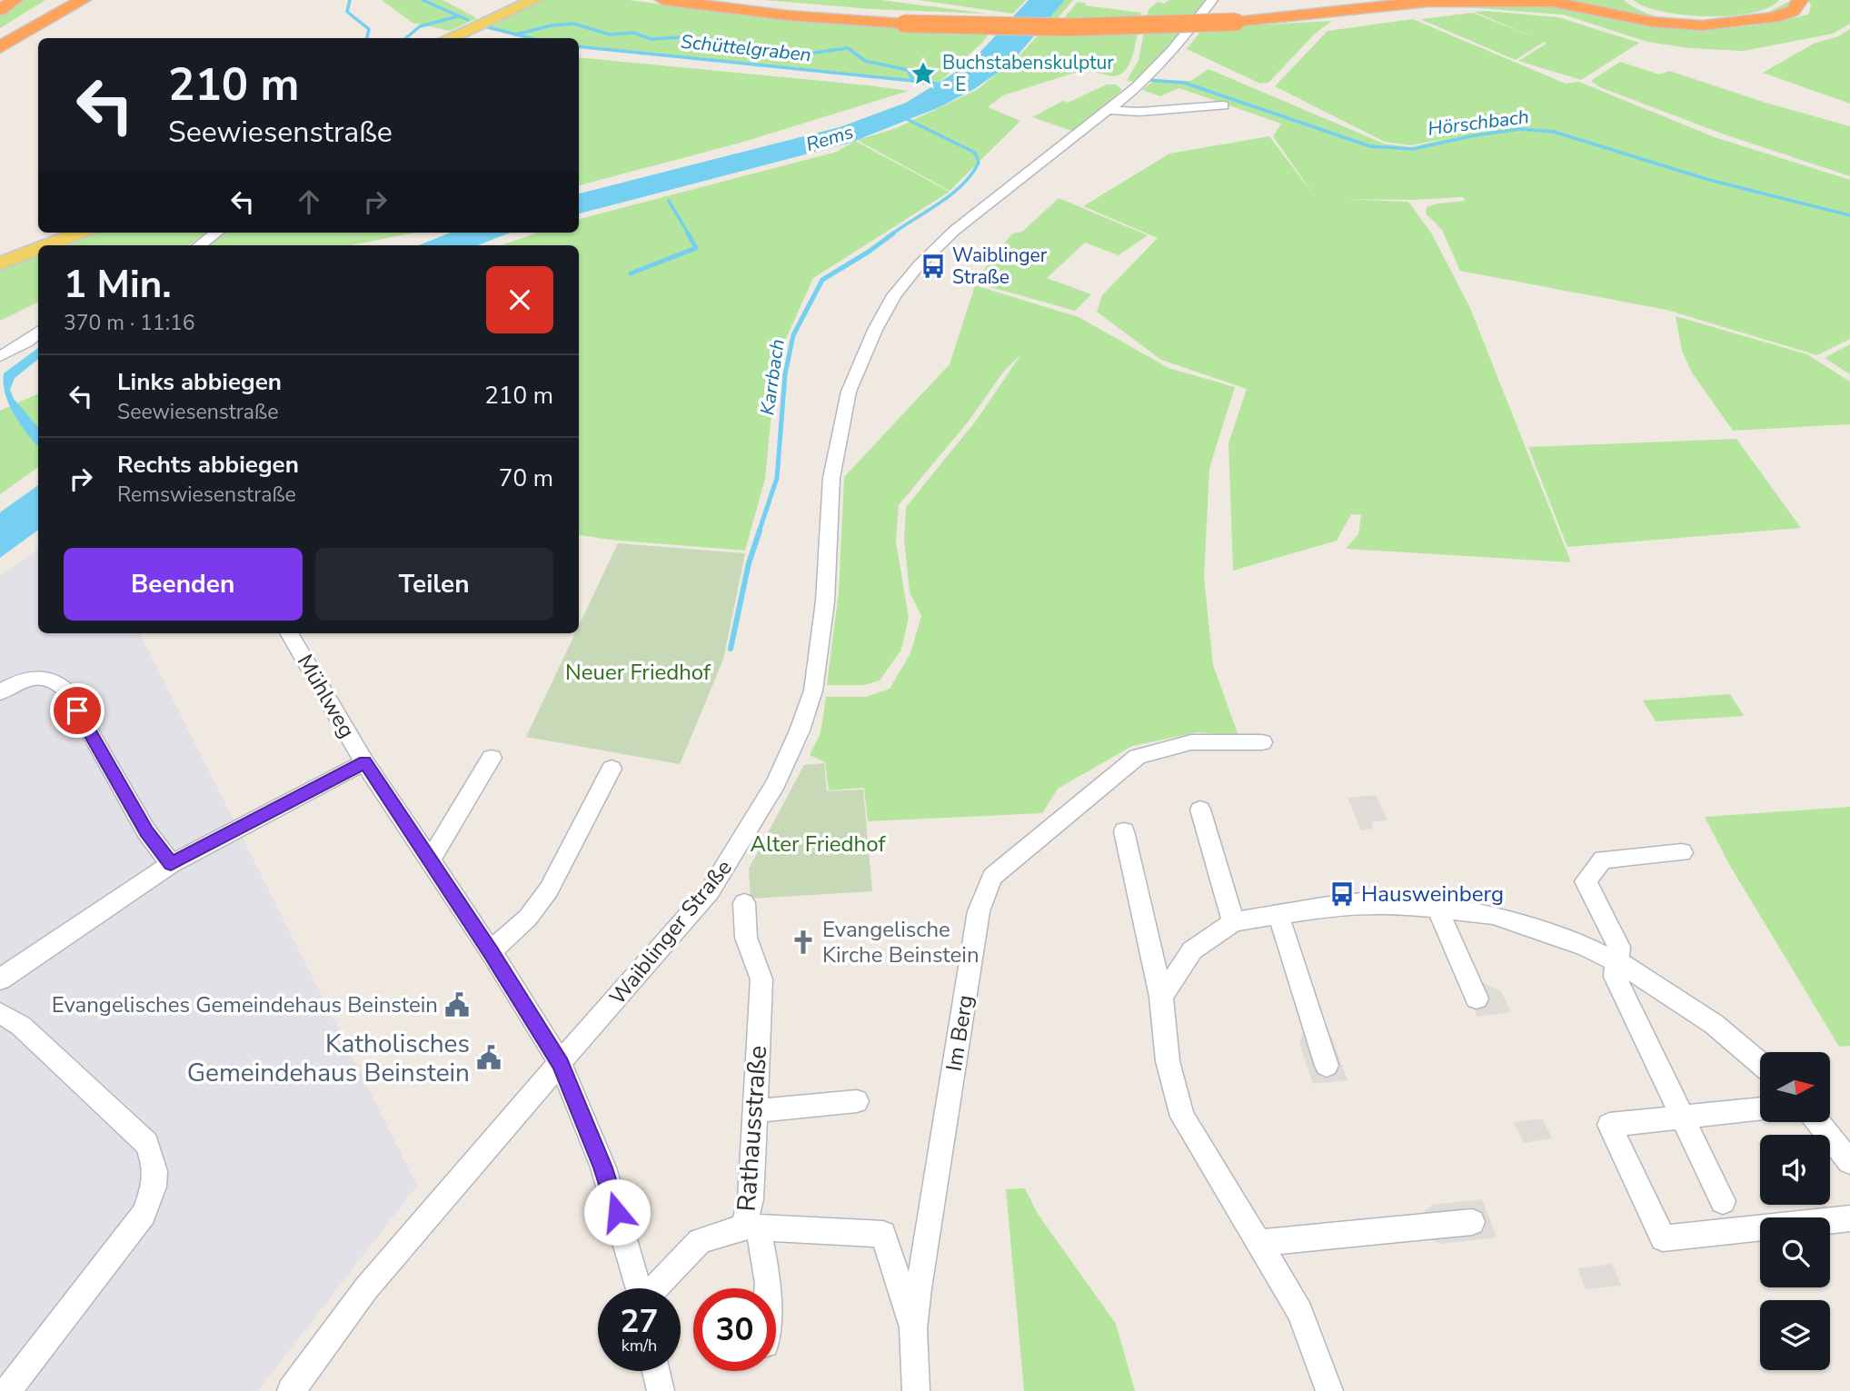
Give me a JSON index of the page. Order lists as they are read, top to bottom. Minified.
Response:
{"streets":{"street":["Mühlweg","Waiblinger Straße","Im Berg","Rathausstraße"]},"crossings":[["Mühlweg","Waiblinger Straße"]],"water":["Schüttelgraben","Hörschbach","Rems","Karrbach"],"parks":["Neuer Friedhof","Alter Friedhof"],"places":{"place":["Buchstabenskulptur - E"],"bus stop":["Waiblinger Straße","Hausweinberg"],"church":["Evangelische Kirche Beinstein"],"public building":["Evangelisches Gemeindehaus Beinstein","Katholisches Gemeindehaus Beinstein"]},"north":"right","page":{"turn":["210 m","Seewiesenstraße"],"heading":["1 Min.","370 m · 11:16"],"list":[{"name":"Links abbiegen","note":"Seewiesenstraße","value":"210 m"},{"name":"Rechts abbiegen","note":"Remswiesenstraße","value":"70 m"}],"buttons":["Beenden","Teilen"],"speed":"27 km/h","limit":"30"}}
